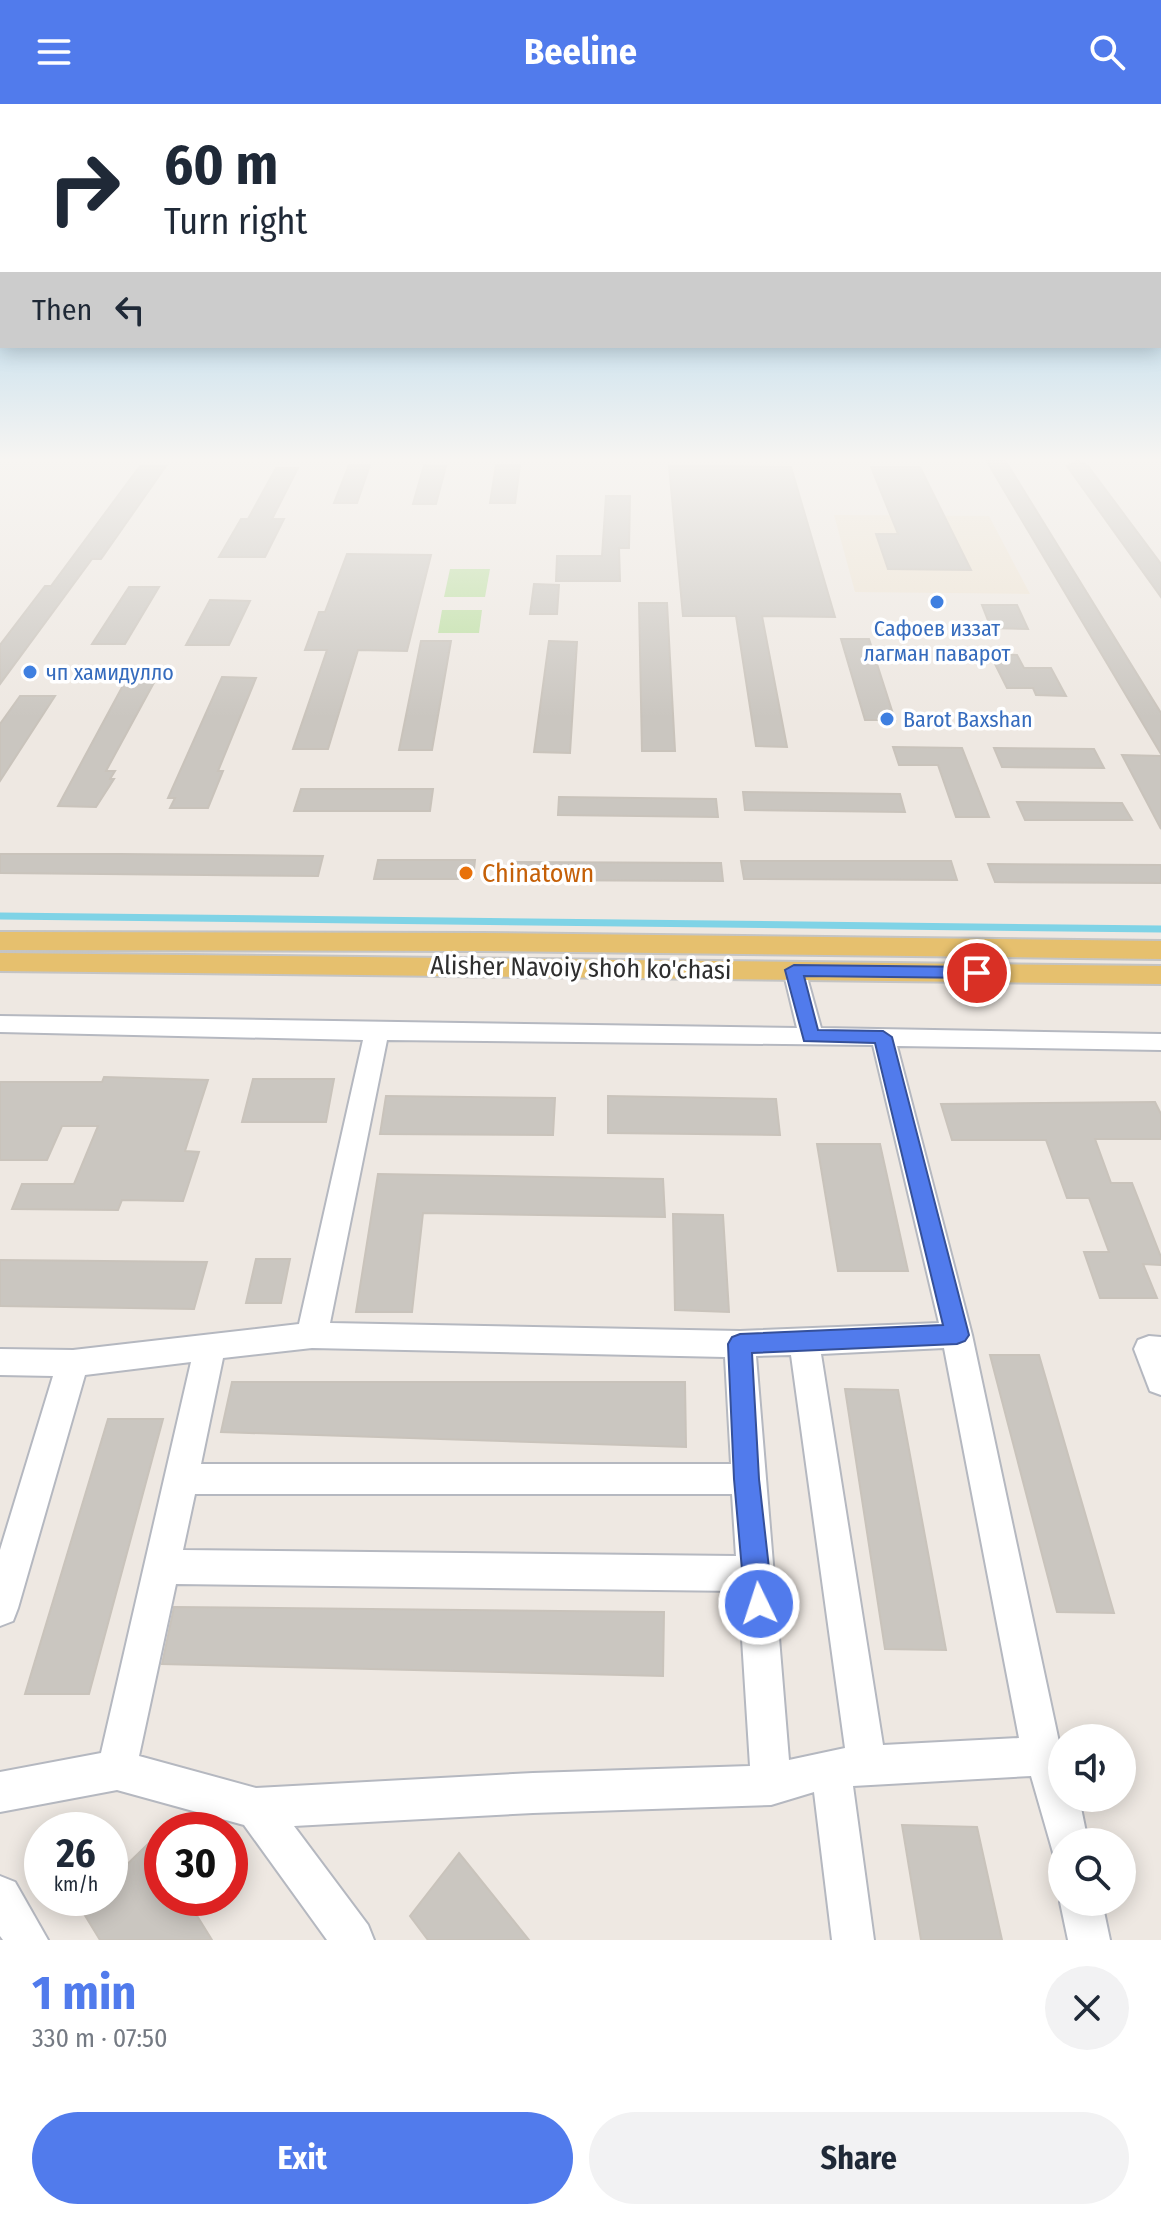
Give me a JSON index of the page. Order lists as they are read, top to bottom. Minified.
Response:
{"streets":{"main road":["Alisher Navoiy shoh ko'chasi"]},"places":["Сафоев иззат лагман паварот","чп хамидулло","Barot Baxshan","Chinatown"],"page":{"header":"Beeline","turn":["60 m","Turn right"],"then":"Then","speed":"26 km/h","limit":"30","heading":["1 min","330 m · 07:50"],"buttons":["Exit","Share"]}}
